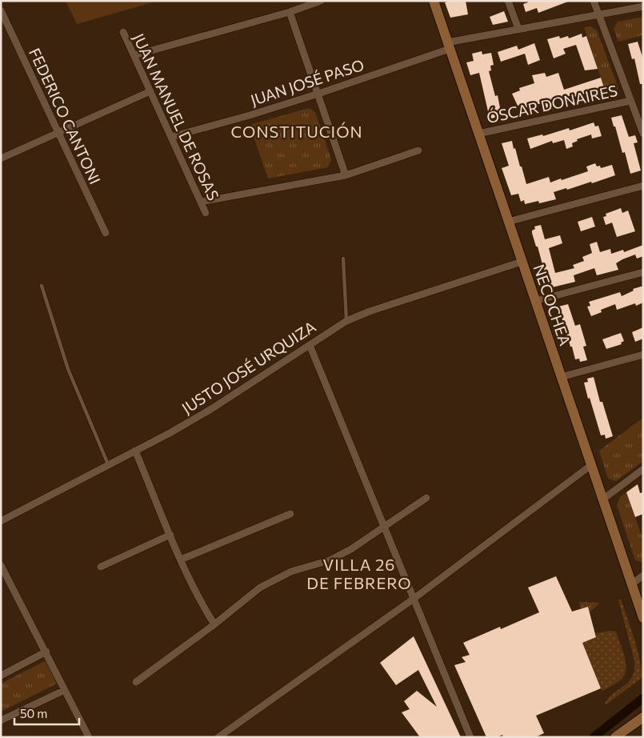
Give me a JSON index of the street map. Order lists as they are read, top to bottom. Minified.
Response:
{"streets":{"main road":["NECOCHEA"],"street":["JUAN JOSÉ PASO","ÓSCAR DONAIRES","FEDERICO CANTONI","JUAN MANUEL DE ROSAS","JUSTO JOSÉ URQUIZA"]},"crossings":[["JUAN JOSÉ PASO","JUAN MANUEL DE ROSAS"],["JUAN JOSÉ PASO","NECOCHEA"],["ÓSCAR DONAIRES","NECOCHEA"],["NECOCHEA","JUSTO JOSÉ URQUIZA"]],"districts":["CONSTITUCIÓN","VILLA 26 DE FEBRERO"],"scale_bar":"50 m"}
